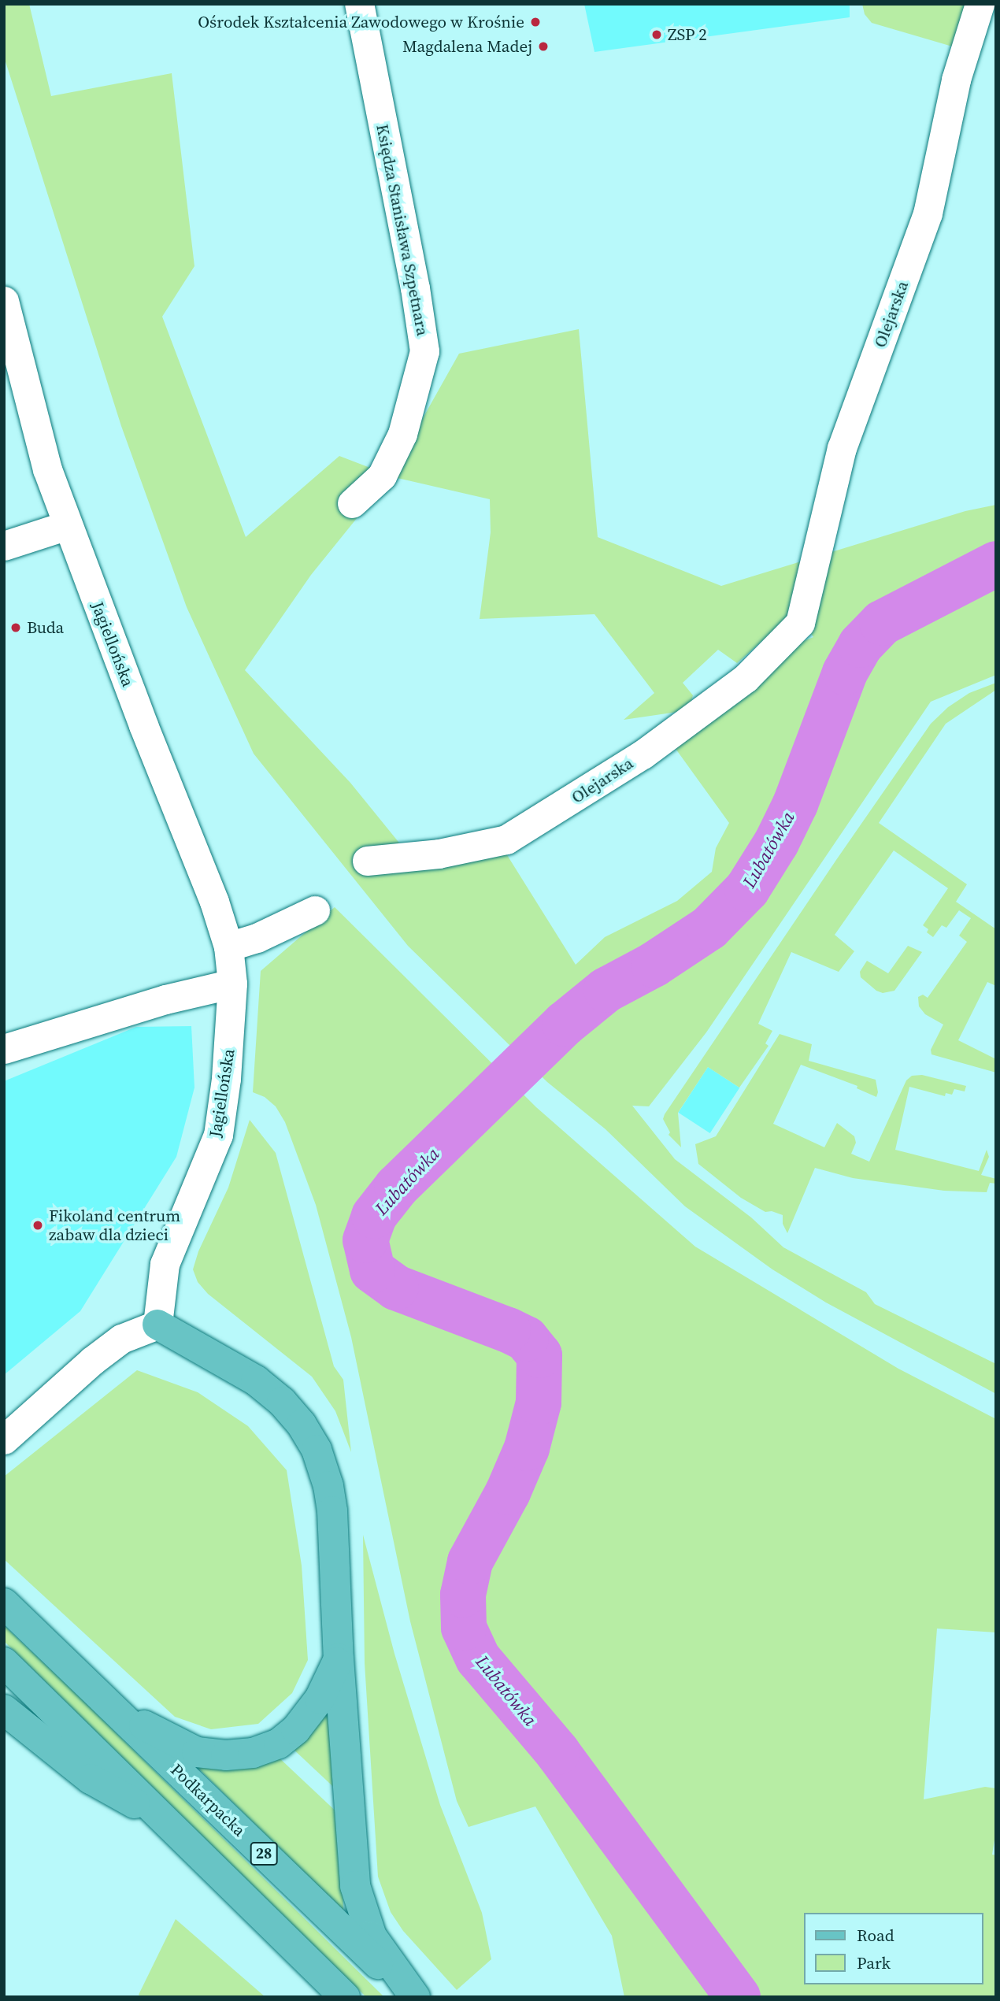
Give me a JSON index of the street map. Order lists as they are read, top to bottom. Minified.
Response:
{"streets":{"main road":["Podkarpacka","28"],"street":["Księdza Stanisława Szpetnara","Olejarska","Jagiellońska"]},"water":["Lubatówka"],"places":["Ośrodek Kształcenia Zawodowego w Krośnie","ZSP 2","Magdalena Madej","Buda","Fikoland centrum zabaw dla dzieci"],"legend":["Road","Park"]}
